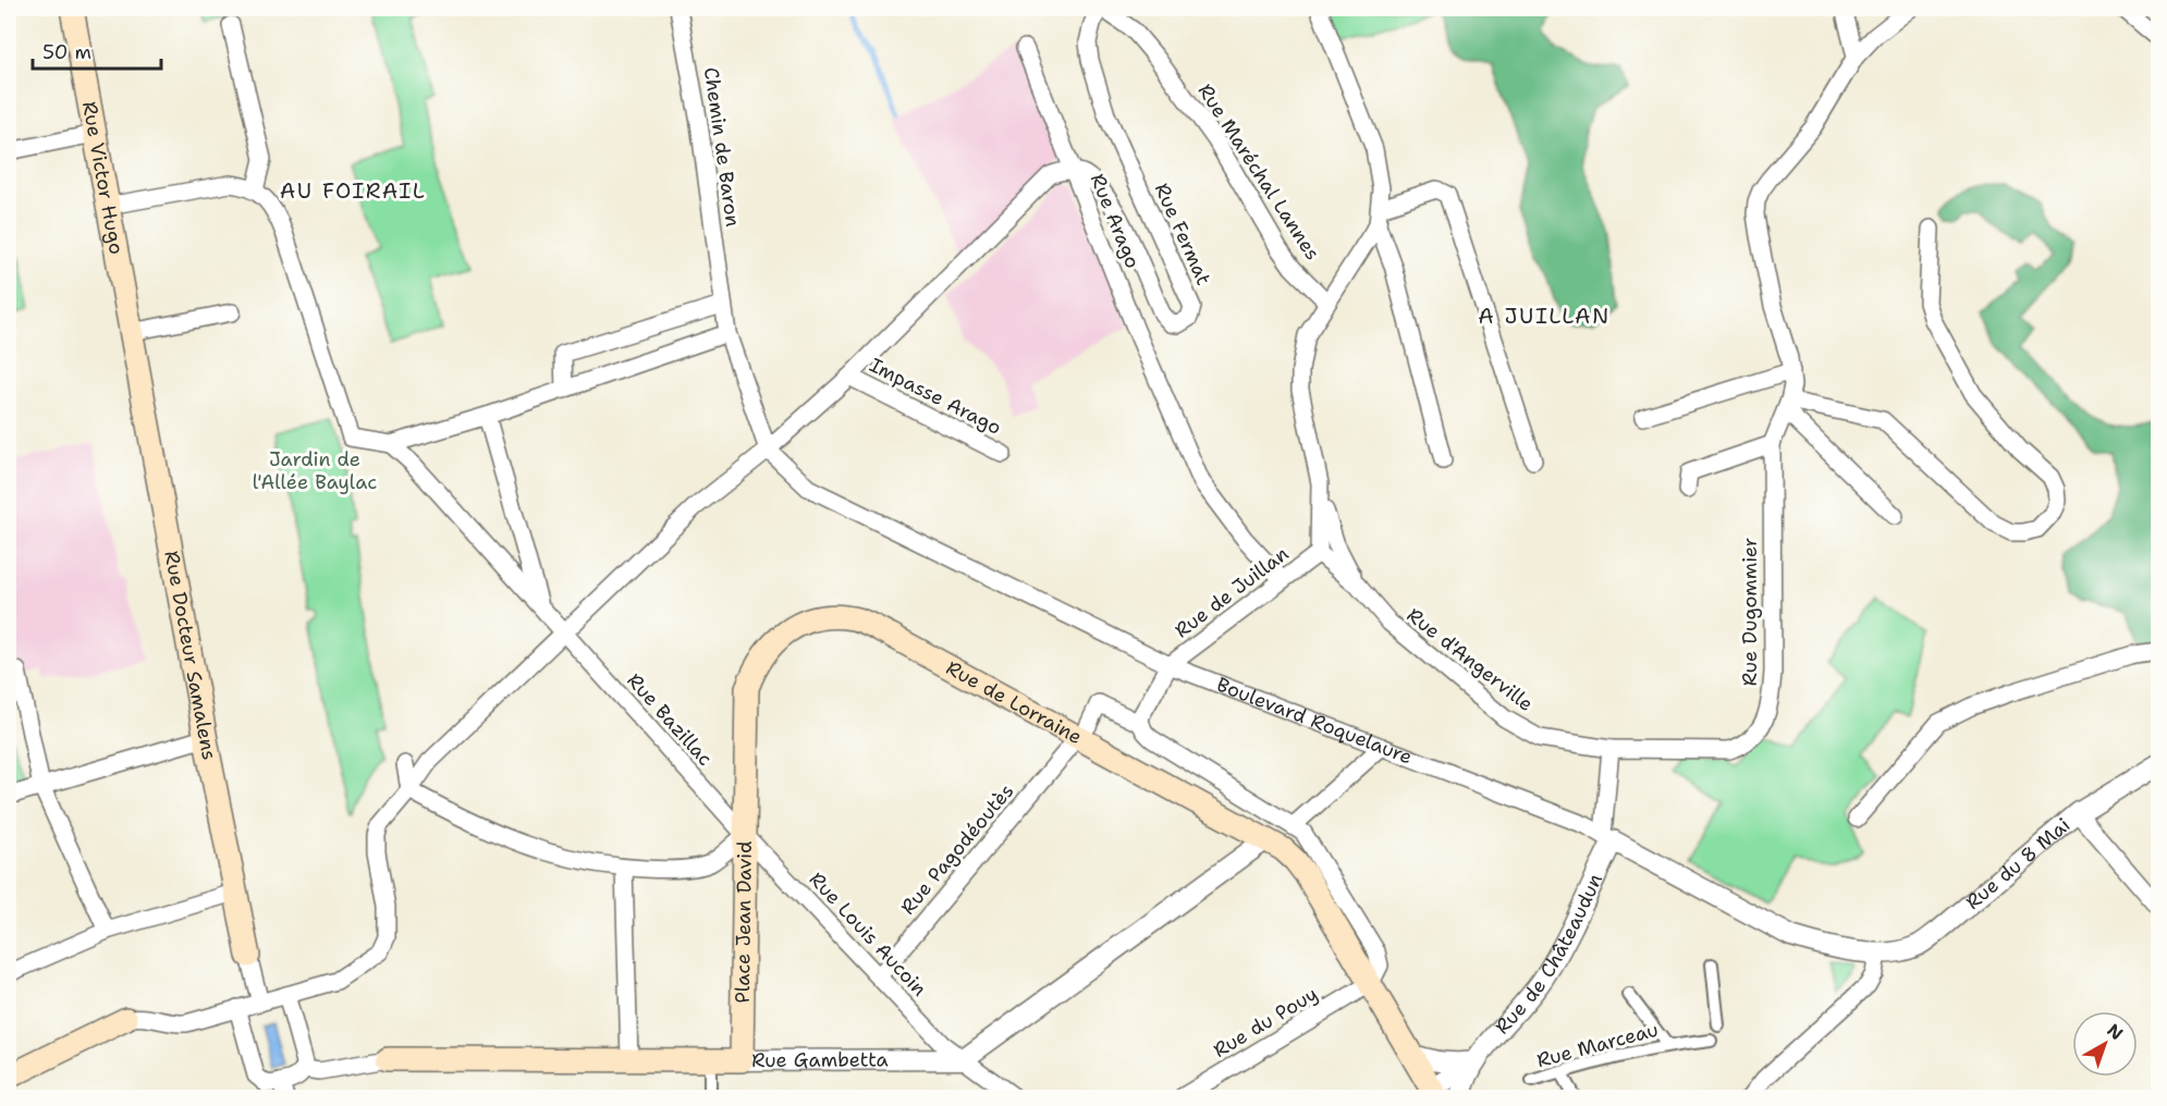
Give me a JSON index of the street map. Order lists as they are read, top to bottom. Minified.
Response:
{"streets":{"main road":["Rue Victor Hugo","Rue Docteur Samalens","Rue de Lorraine","Place Jean David","Rue Gambetta"],"street":["Chemin de Baron","Rue Maréchal Lannes","Rue Arago","Rue Fermat","Impasse Arago","Rue de Juillan","Rue Dugommier","Rue d'Angerville","Rue Bazillac","Boulevard Roquelaure","Rue Pagodéoutès","Rue du 8 Mai","Rue Louis Aucoin","Rue de Châteaudun","Rue du Pouy","Rue Marceau"]},"crossings":[["Chemin de Baron","Rue Arago"],["Chemin de Baron","Boulevard Roquelaure"],["Rue Maréchal Lannes","Rue Fermat"],["Rue Maréchal Lannes","Rue d'Angerville"],["Rue Victor Hugo","Rue Docteur Samalens"],["Rue Arago","Rue Fermat"],["Rue Arago","Impasse Arago"],["Rue Arago","Rue de Juillan"],["Rue Arago","Rue Bazillac"],["Rue Arago","Boulevard Roquelaure"],["Rue Arago","Place Jean David"],["Rue de Juillan","Rue d'Angerville"],["Rue de Juillan","Boulevard Roquelaure"],["Rue Dugommier","Rue d'Angerville"],["Rue de Lorraine","Rue Bazillac"],["Rue de Lorraine","Place Jean David"],["Rue de Lorraine","Rue Louis Aucoin"],["Rue de Lorraine","Rue du Pouy"],["Rue Bazillac","Place Jean David"],["Rue Bazillac","Rue Louis Aucoin"],["Boulevard Roquelaure","Rue du 8 Mai"],["Boulevard Roquelaure","Rue de Châteaudun"],["Rue Pagodéoutès","Rue Louis Aucoin"],["Place Jean David","Rue Louis Aucoin"],["Place Jean David","Rue Gambetta"],["Rue Louis Aucoin","Rue Gambetta"]],"districts":["AU FOIRAIL","A JUILLAN"],"parks":["Jardin de l'Allée Baylac"],"scale_bar":"50 m","north":"top right"}
